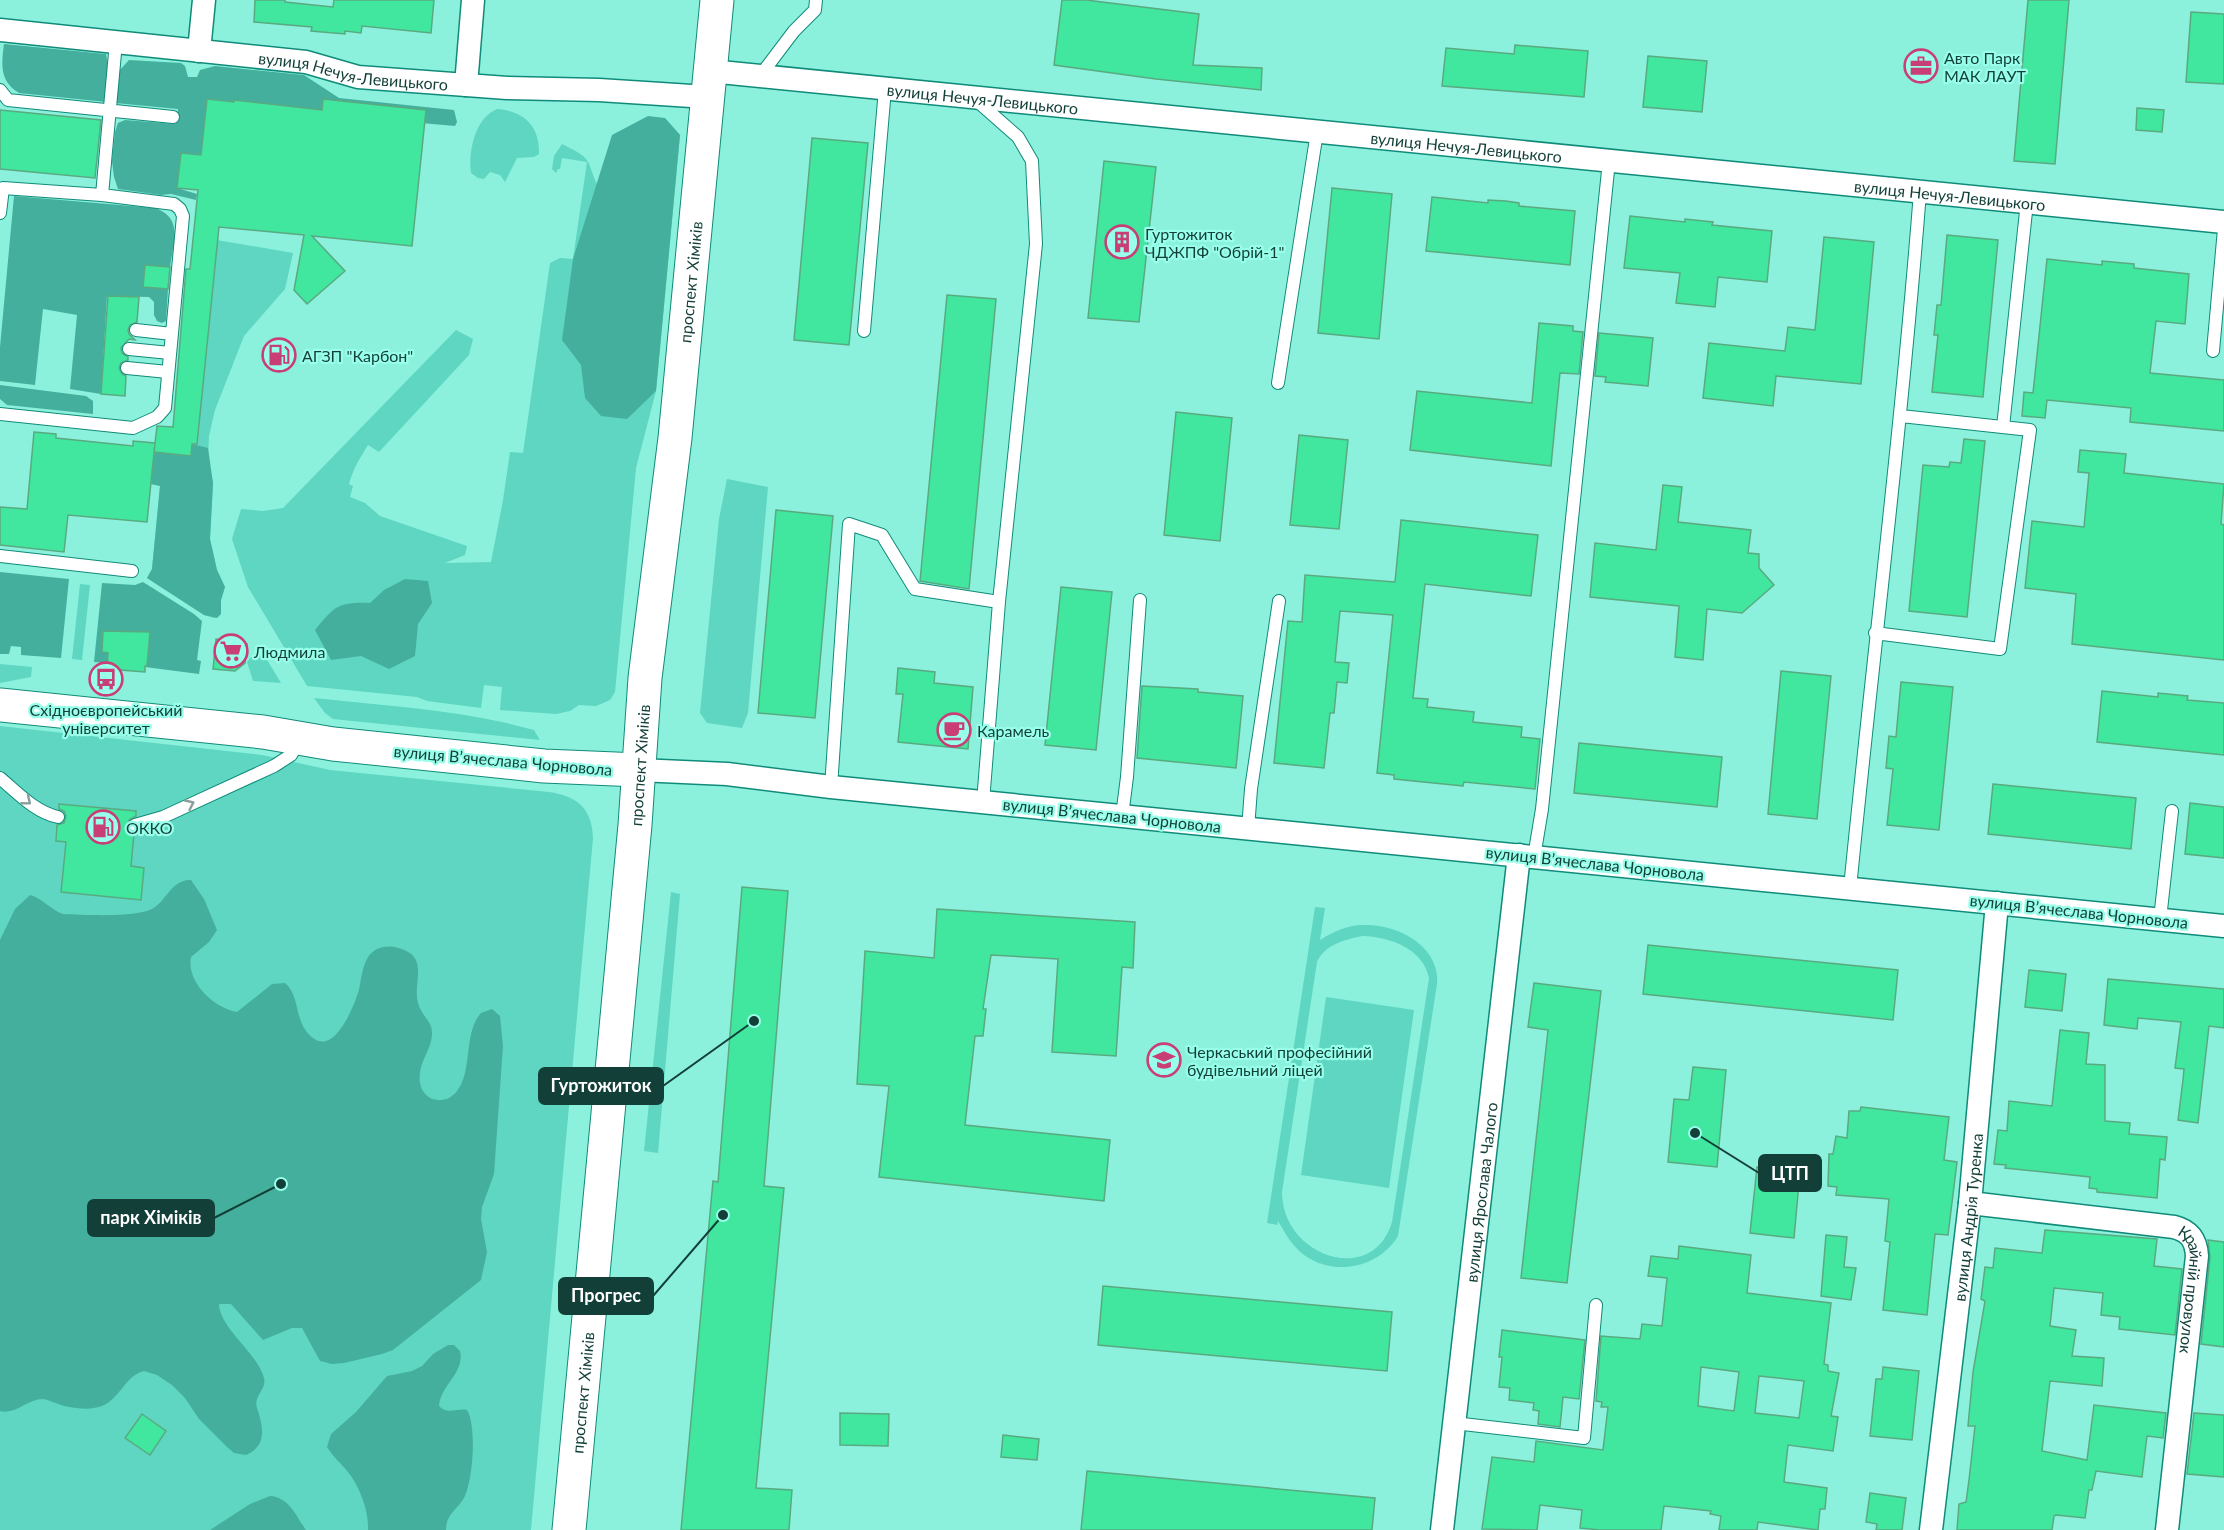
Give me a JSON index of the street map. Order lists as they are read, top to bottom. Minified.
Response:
{"streets":{"main road":["проспект Хіміків","вулиця Вʼячеслава Чорновола"],"street":["вулиця Нечуя-Левицького","вулиця Ярослава Чалого","вулиця Андрія Туренка","Крайній провулок"]},"crossings":[["вулиця Нечуя-Левицького","проспект Хіміків"],["проспект Хіміків","вулиця Вʼячеслава Чорновола"],["вулиця Вʼячеслава Чорновола","вулиця Ярослава Чалого"],["вулиця Вʼячеслава Чорновола","вулиця Андрія Туренка"],["вулиця Андрія Туренка","Крайній провулок"]],"places":{"office":["Авто Парк МАК ЛАУТ"],"building":["Гуртожиток ЧДЖПФ \"Обрій-1\""],"fuel station":["АГЗП \"Карбон\"","ОККО"],"supermarket":["Людмила"],"bus stop":["Східноєвропейський університет"],"cafe":["Карамель"],"other":["Гуртожиток","ЦТП","парк Хіміків","Прогрес"],"school or university":["Черкаський професійний будівельний ліцей"]}}
